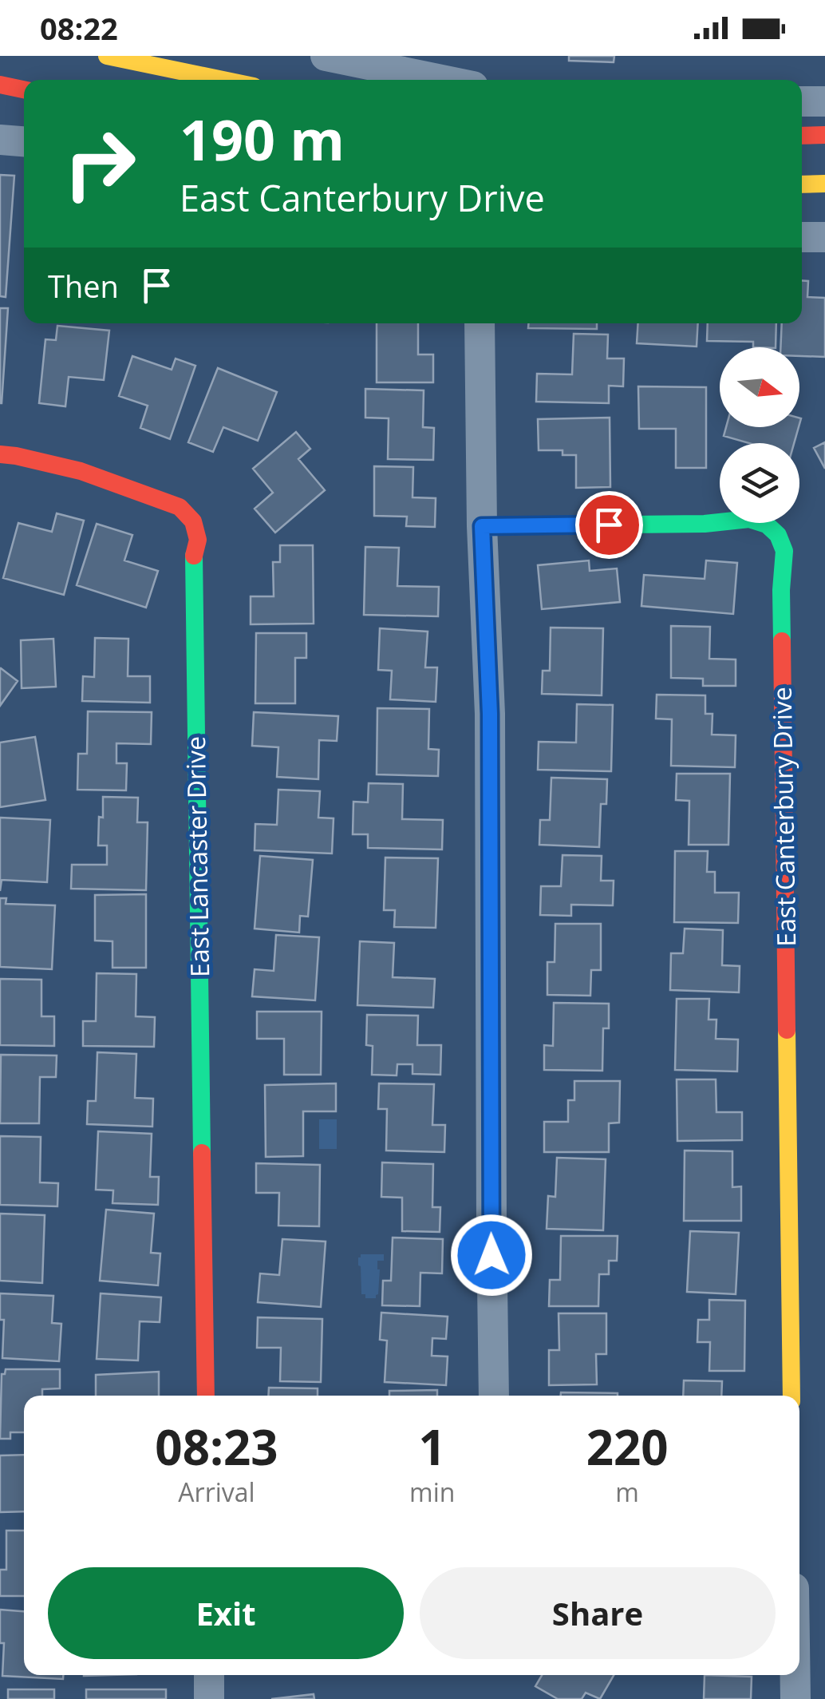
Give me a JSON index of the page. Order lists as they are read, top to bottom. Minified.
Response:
{"streets":{"street":["East Canterbury Drive","East Lancaster Drive"]},"north":"right","page":{"status":"08:22","turn":["190 m","East Canterbury Drive"],"then":"Then","eta":["08:23","Arrival","1","min","220","m"],"buttons":["Exit","Share"]}}
